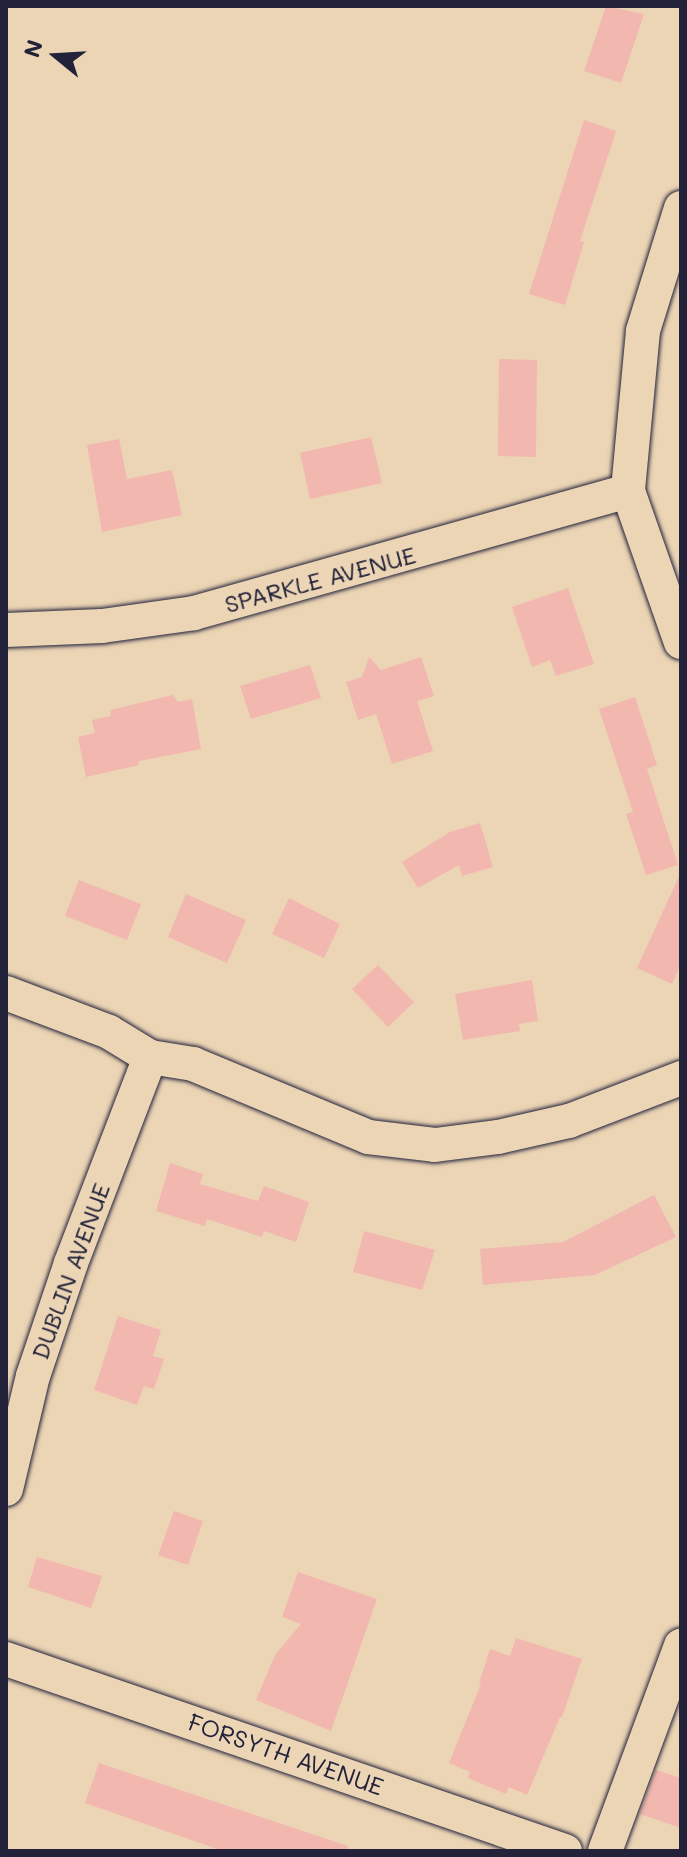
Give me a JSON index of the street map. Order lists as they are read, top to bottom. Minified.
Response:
{"streets":{"street":["SPARKLE AVENUE","DUBLIN AVENUE","FORSYTH AVENUE"]},"north":"left"}
